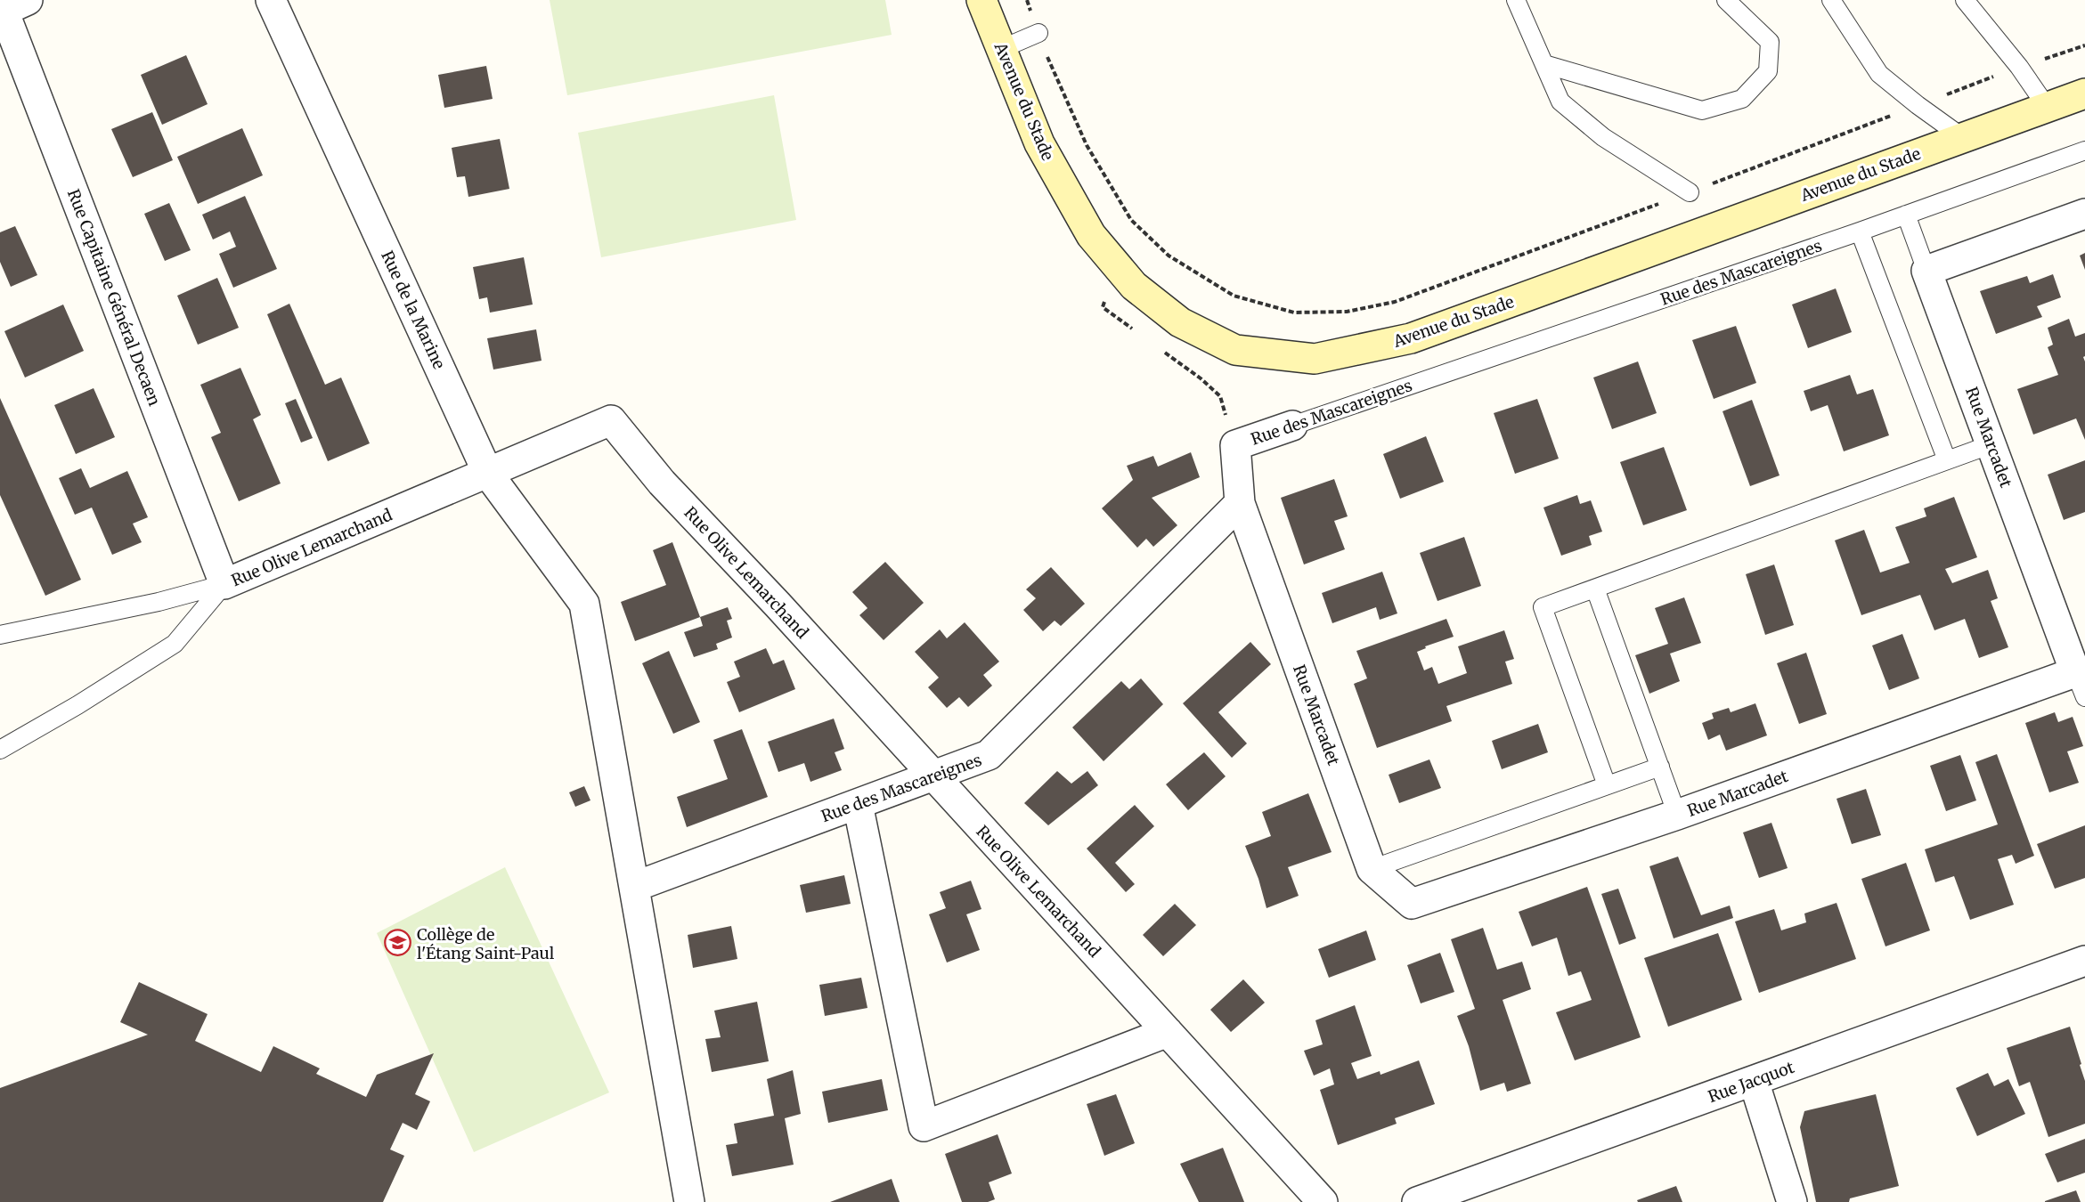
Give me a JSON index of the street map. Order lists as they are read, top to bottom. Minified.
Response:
{"streets":{"street":["Avenue du Stade","Rue des Mascareignes","Rue Capitaine Général Decaen","Rue de la Marine","Rue Marcadet","Rue Olive Lemarchand","Rue Jacquot"]},"crossings":[["Rue des Mascareignes","Rue de la Marine"],["Rue des Mascareignes","Rue Marcadet"],["Rue des Mascareignes","Rue Olive Lemarchand"],["Rue Capitaine Général Decaen","Rue Olive Lemarchand"],["Rue de la Marine","Rue Olive Lemarchand"]],"places":{"school or university":["Collège de l'Étang Saint-Paul"]}}
